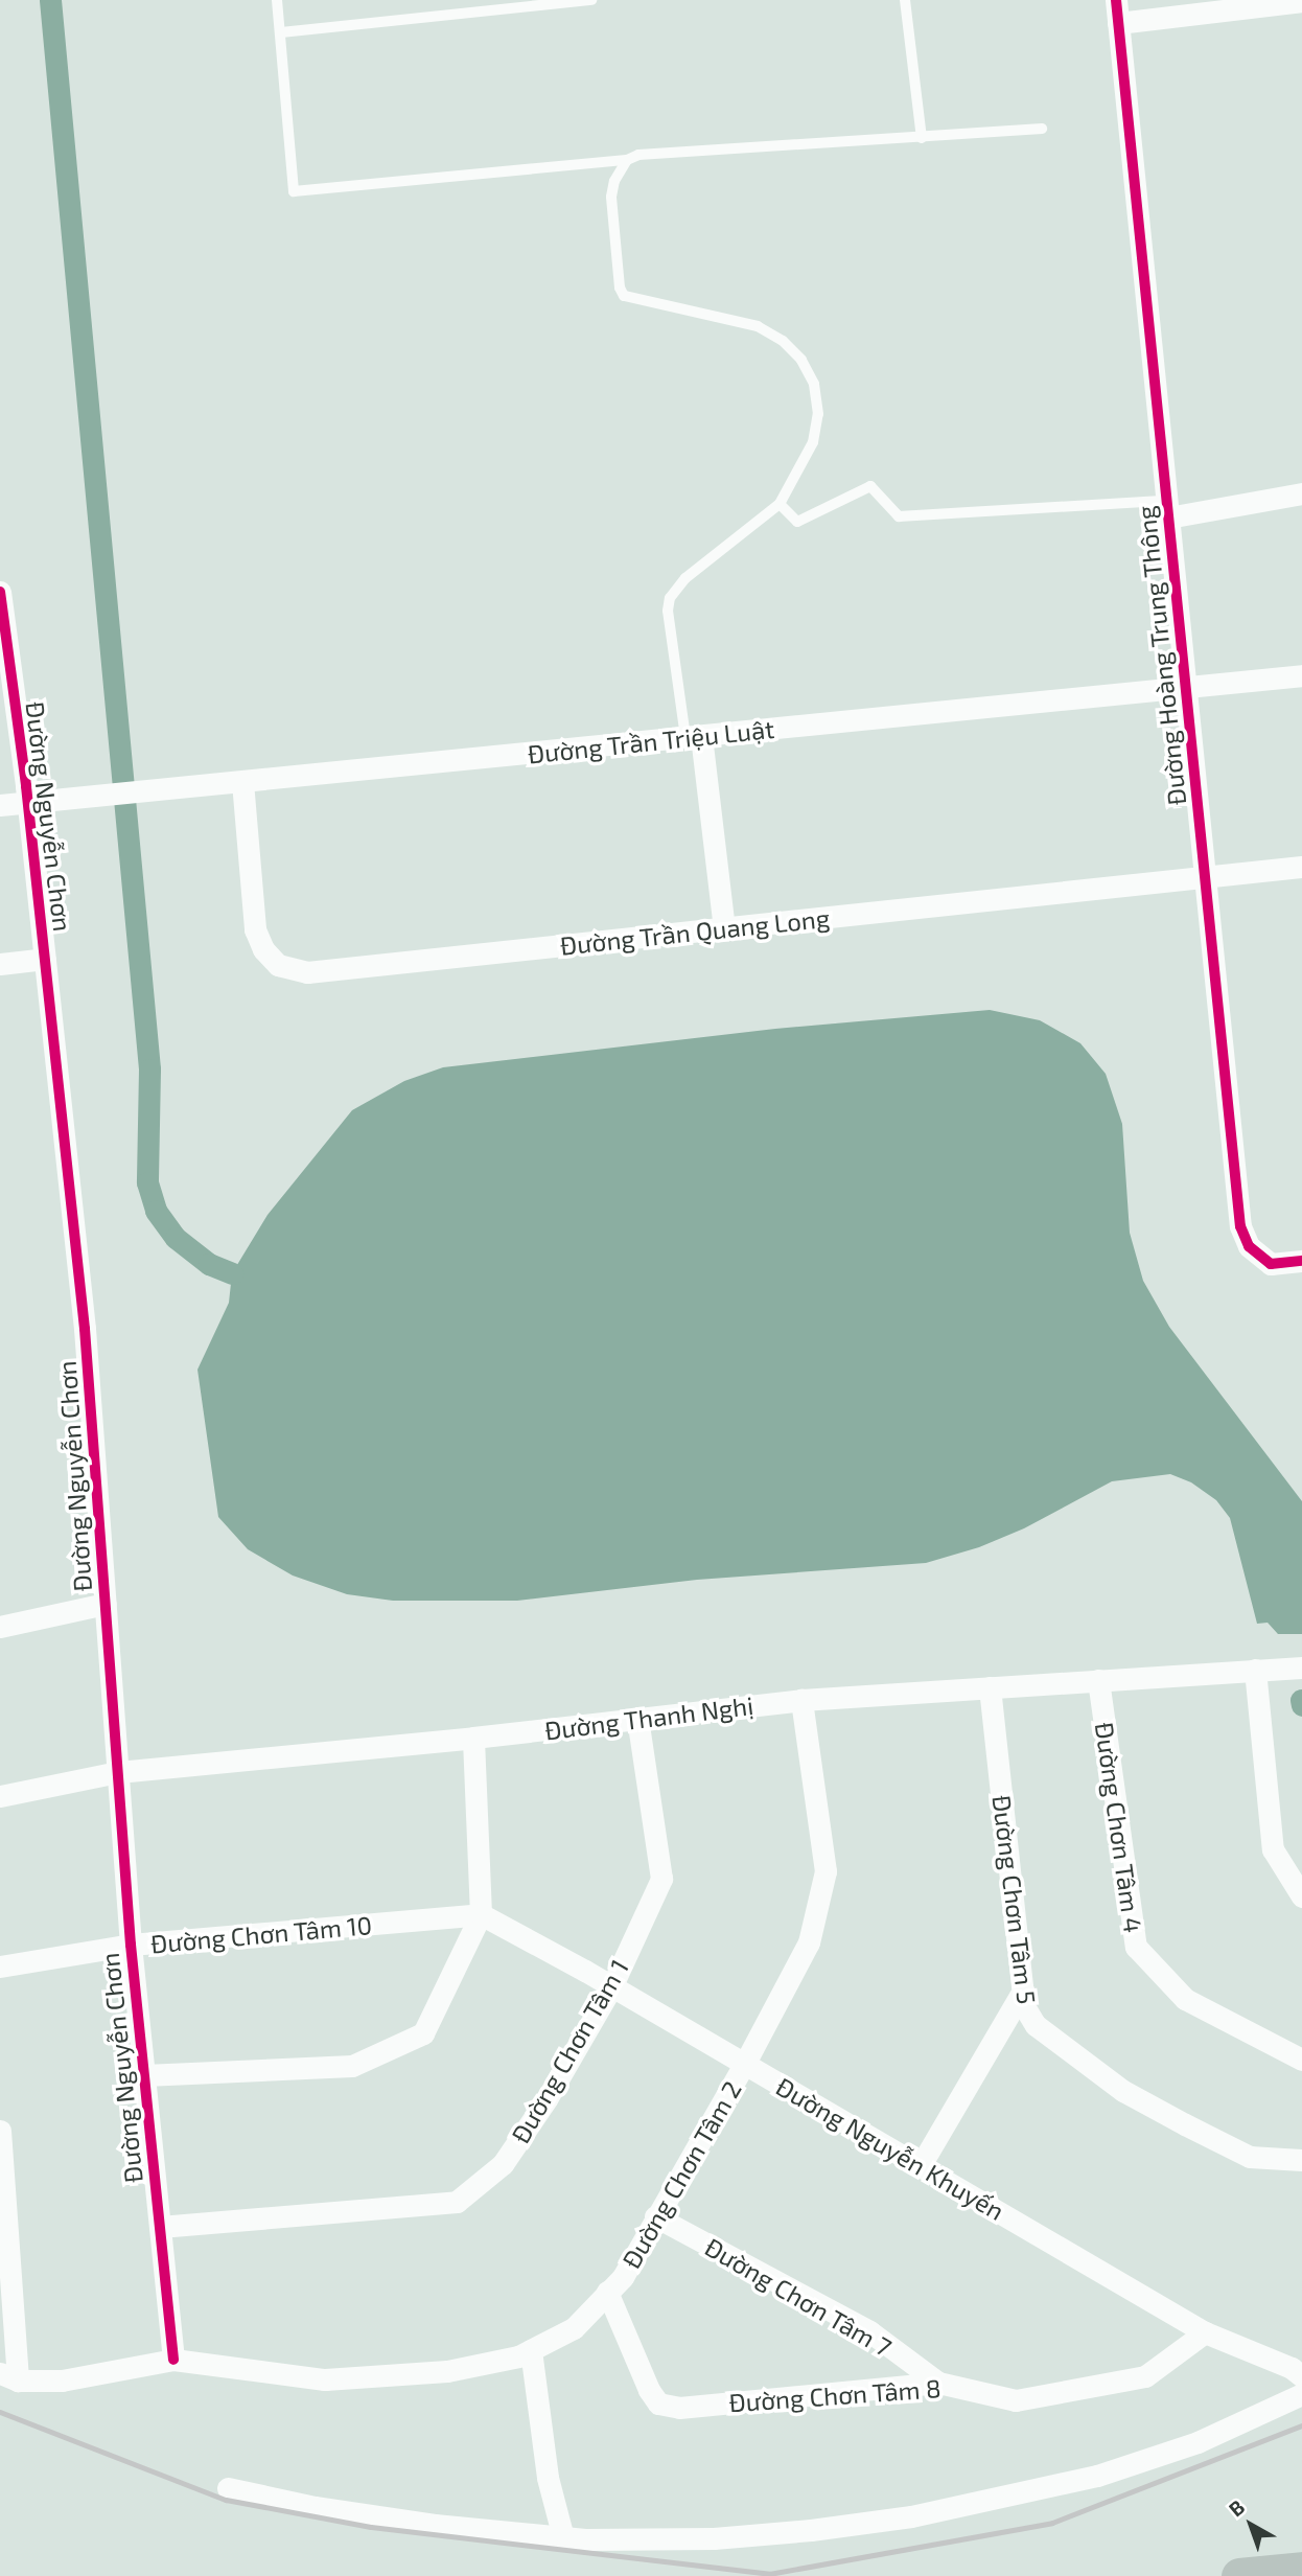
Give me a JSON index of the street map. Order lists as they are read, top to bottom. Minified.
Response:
{"streets":{"street":["Đường Hoàng Trung Thông","Đường Trần Triệu Luật","Đường Nguyễn Chơn","Đường Trần Quang Long","Đường Thanh Nghị","Đường Chơn Tâm 4","Đường Chơn Tâm 5","Đường Chơn Tâm 10","Đường Chơn Tâm 1","Đường Nguyễn Khuyến","Đường Chơn Tâm 2","Đường Chơn Tâm 7","Đường Chơn Tâm 8"]},"crossings":[["Đường Hoàng Trung Thông","Đường Trần Triệu Luật"],["Đường Hoàng Trung Thông","Đường Trần Quang Long"],["Đường Trần Triệu Luật","Đường Nguyễn Chơn"],["Đường Trần Triệu Luật","Đường Trần Quang Long"],["Đường Nguyễn Chơn","Đường Thanh Nghị"],["Đường Nguyễn Chơn","Đường Chơn Tâm 10"],["Đường Nguyễn Chơn","Đường Chơn Tâm 1"],["Đường Nguyễn Chơn","Đường Chơn Tâm 2"],["Đường Thanh Nghị","Đường Chơn Tâm 4"],["Đường Thanh Nghị","Đường Chơn Tâm 5"],["Đường Thanh Nghị","Đường Chơn Tâm 1"],["Đường Thanh Nghị","Đường Chơn Tâm 2"],["Đường Chơn Tâm 10","Đường Nguyễn Khuyến"],["Đường Chơn Tâm 1","Đường Nguyễn Khuyến"],["Đường Nguyễn Khuyến","Đường Chơn Tâm 2"],["Đường Nguyễn Khuyến","Đường Chơn Tâm 8"],["Đường Chơn Tâm 2","Đường Chơn Tâm 7"],["Đường Chơn Tâm 2","Đường Chơn Tâm 8"],["Đường Chơn Tâm 7","Đường Chơn Tâm 8"]],"north":"top left"}
